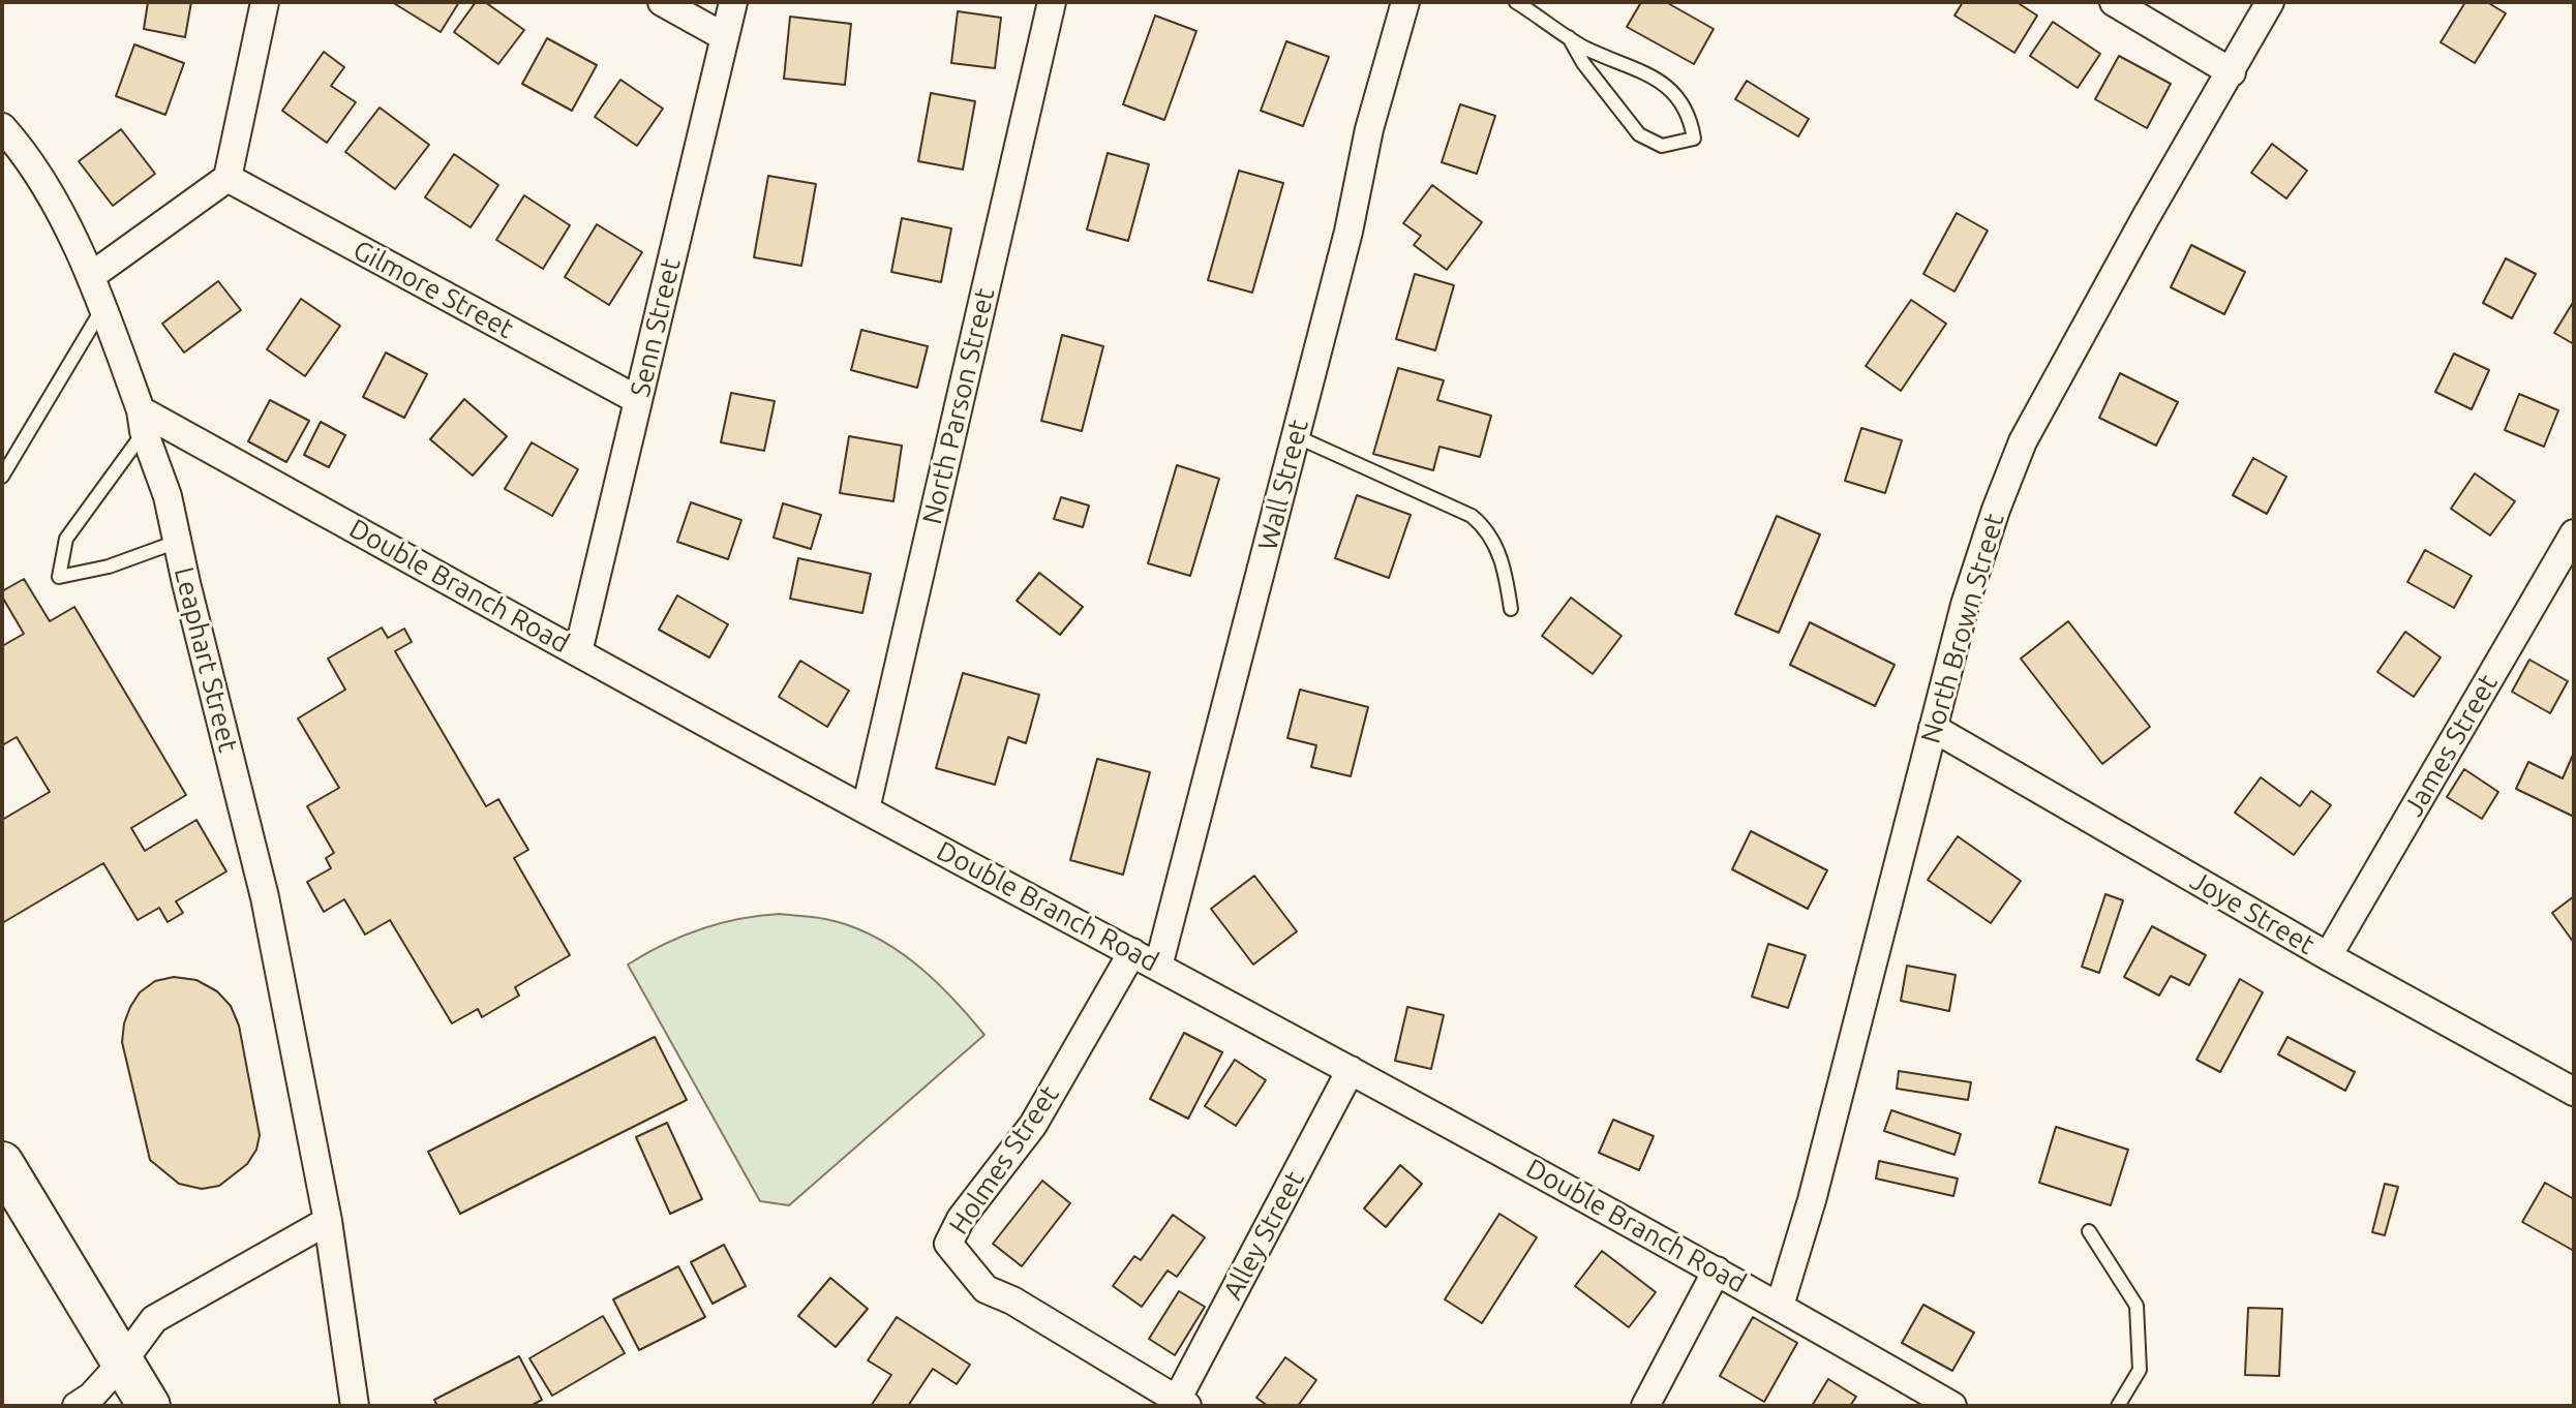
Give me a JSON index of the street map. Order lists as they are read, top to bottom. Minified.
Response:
{"streets":{"street":["Gilmore Street","Senn Street","North Parson Street","Wall Street","Double Branch Road","North Brown Street","Leaphart Street","James Street","Joye Street","Holmes Street","Alley Street"]},"crossings":[["Gilmore Street","Senn Street"],["Senn Street","Double Branch Road"],["North Parson Street","Double Branch Road"],["Wall Street","Double Branch Road"],["Double Branch Road","North Brown Street"],["Double Branch Road","Leaphart Street"],["Double Branch Road","Holmes Street"],["Double Branch Road","Alley Street"],["North Brown Street","Joye Street"],["James Street","Joye Street"],["Holmes Street","Alley Street"]]}
